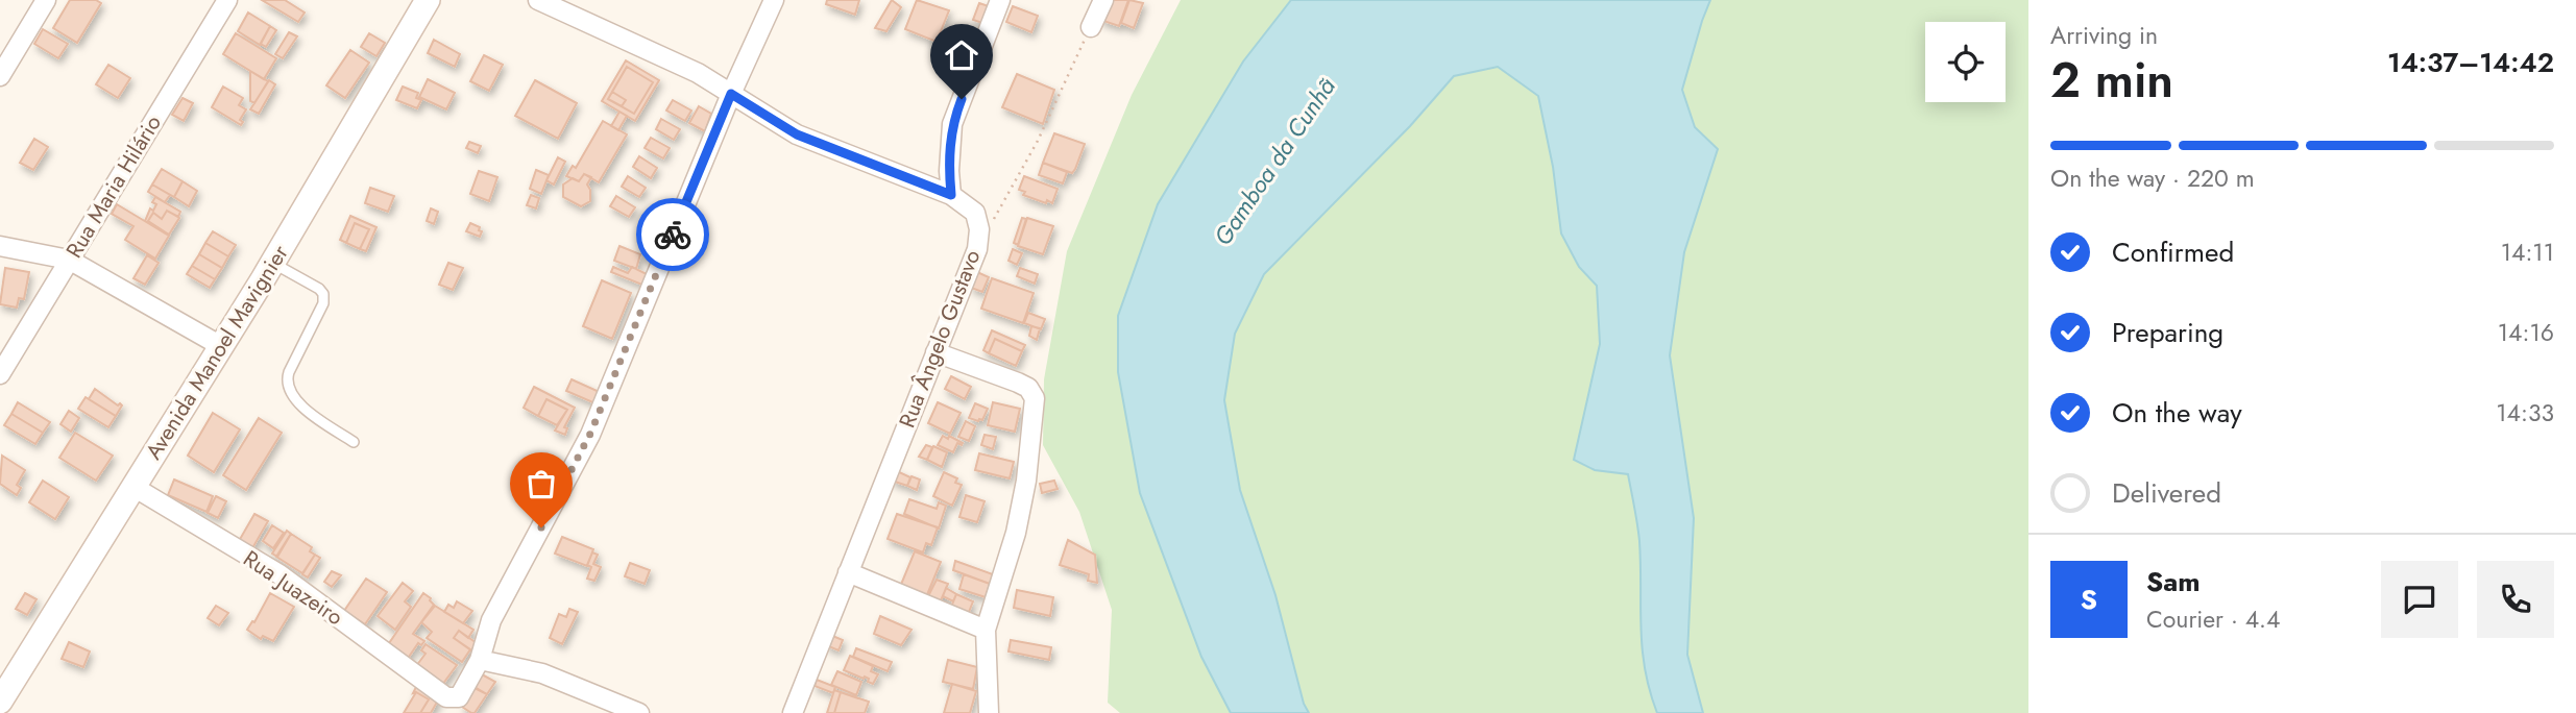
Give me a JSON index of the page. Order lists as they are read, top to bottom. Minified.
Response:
{"streets":{"street":["Rua Maria Hilário","Rua Ângelo Gustavo","Avenida Manoel Mavignier","Rua Juazeiro"]},"crossings":[["Avenida Manoel Mavignier","Rua Juazeiro"]],"water":["Gamboa da Cunhã"],"page":{"heading":["2 min","Arriving in","14:37–14:42"],"panel":["Sam","Courier · 4.4"],"bar":"On the way · 220 m","list":[["Confirmed","14:11"],["Preparing","14:16"],["On the way","14:33"],"Delivered"],"round":"S"}}
